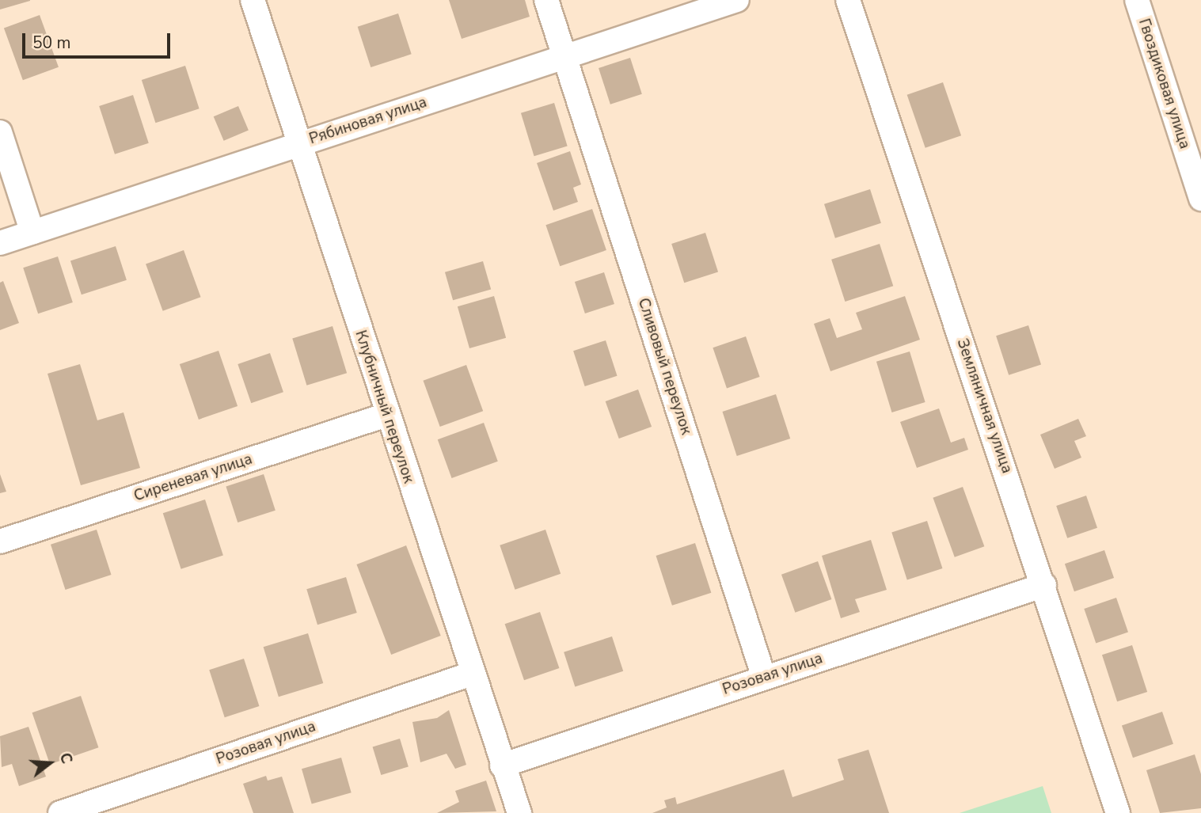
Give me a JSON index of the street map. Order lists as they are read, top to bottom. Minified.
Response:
{"streets":{"street":["Гвоздиковая улица","Рябиновая улица","Сливовый переулок","Земляничная улица","Клубничный переулок","Сиреневая улица","Розовая улица"]},"crossings":[["Рябиновая улица","Сливовый переулок"],["Рябиновая улица","Клубничный переулок"],["Сливовый переулок","Розовая улица"],["Земляничная улица","Розовая улица"],["Клубничный переулок","Сиреневая улица"],["Клубничный переулок","Розовая улица"]],"scale_bar":"50 m","north":"right"}
